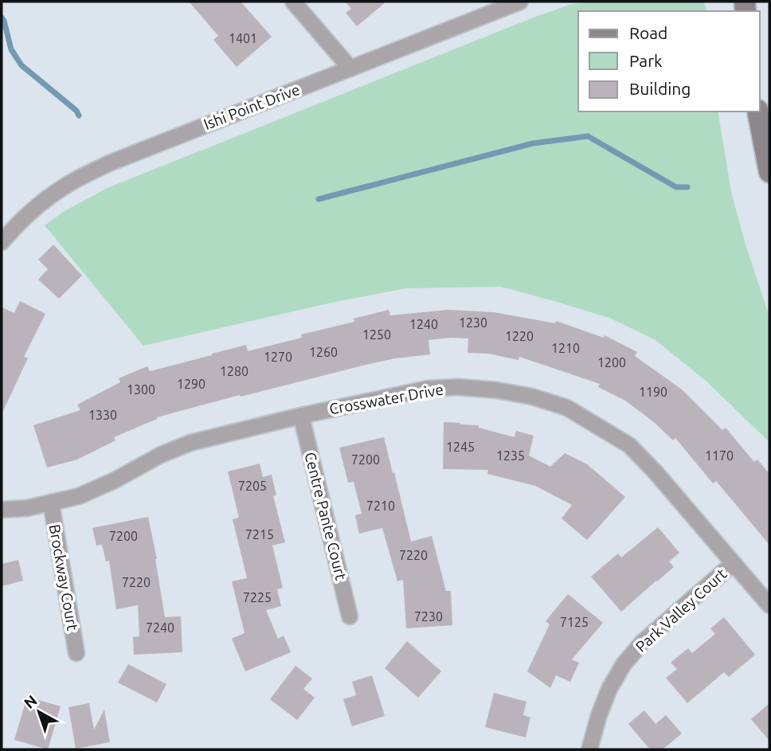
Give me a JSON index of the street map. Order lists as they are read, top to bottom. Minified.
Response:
{"streets":{"street":["Ishi Point Drive","Crosswater Drive","Centre Pante Court","Brockway Court","Park Valley Court"]},"crossings":[["Crosswater Drive","Centre Pante Court"],["Crosswater Drive","Brockway Court"],["Crosswater Drive","Park Valley Court"]],"house_numbers":["1401","1230","1240","1250","1220","1210","1260","1270","1200","1280","1290","1300","1190","1330","1245","1235","1170","7200","7205","7210","7215","7200","7220","7220","7225","7230","7125","7240"],"legend":["Road","Park","Building"],"north":"top left"}
